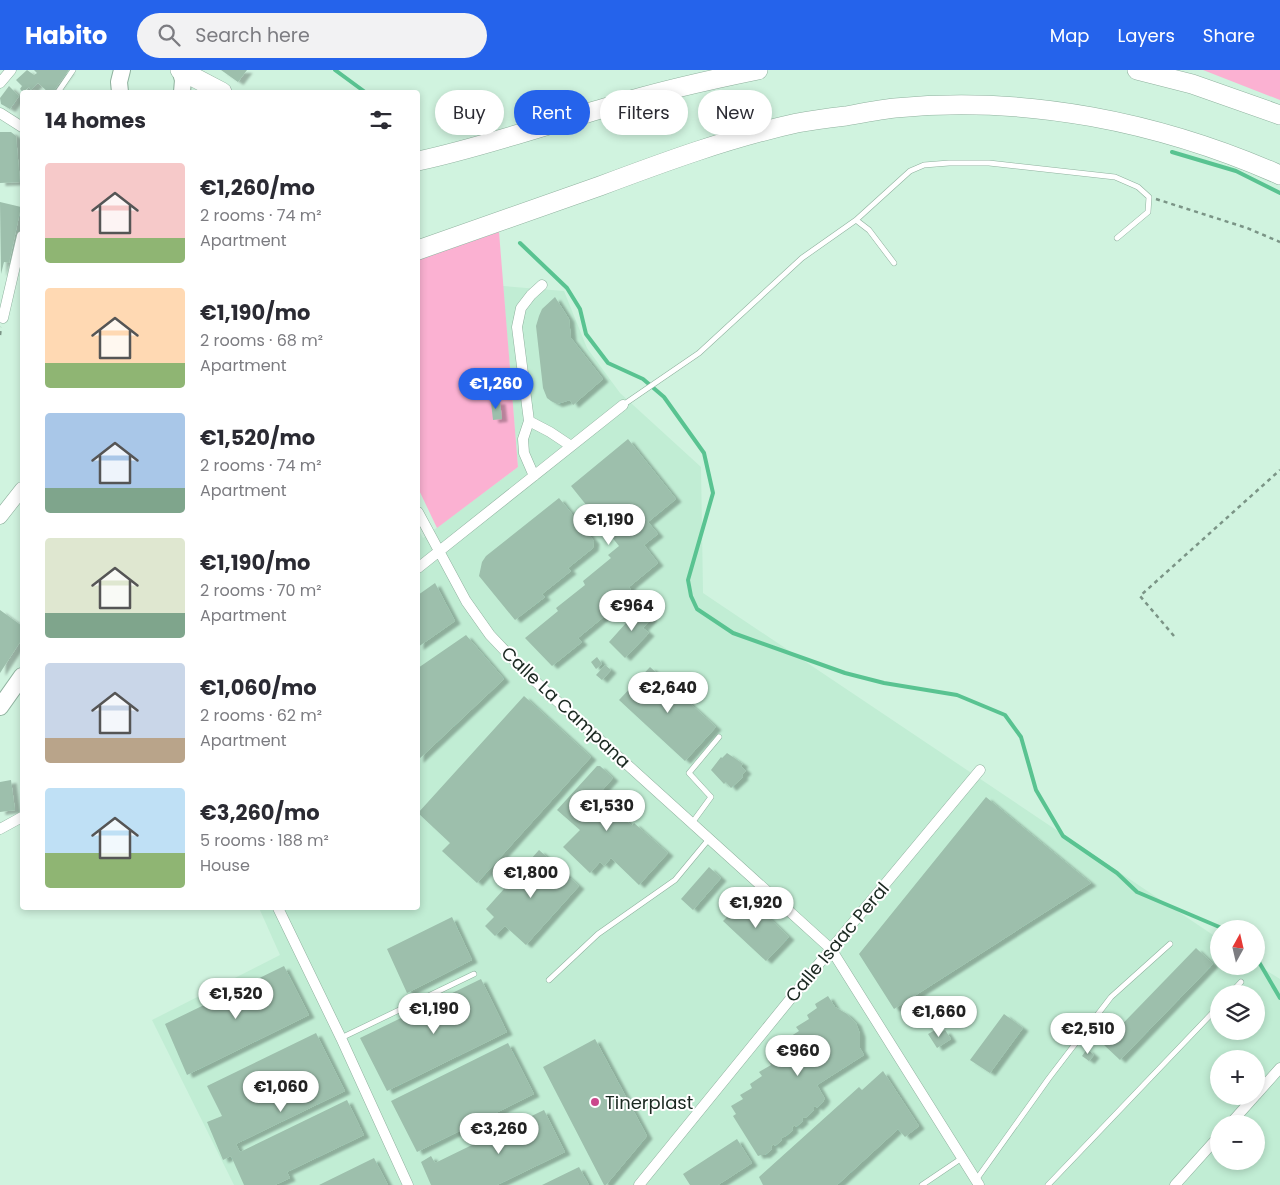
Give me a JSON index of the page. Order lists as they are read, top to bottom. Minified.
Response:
{"streets":{"street":["Calle La Campana","Calle Isaac Peral"]},"crossings":[["Calle La Campana","Calle Isaac Peral"]],"places":["Tinerplast"],"north":"top","page":{"header":"Habito","search":"Search here","nav":["Map","Layers","Share"],"chip":["Buy","Rent","Filters","New"],"heading":"14 homes","list":[{"name":"€1,260/mo","note":"2 rooms · 74 m² · Apartment"},{"name":"€1,190/mo","note":"2 rooms · 68 m² · Apartment"},{"name":"€1,520/mo","note":"2 rooms · 74 m² · Apartment"},{"name":"€1,190/mo","note":"2 rooms · 70 m² · Apartment"},{"name":"€1,060/mo","note":"2 rooms · 62 m² · Apartment"},{"name":"€3,260/mo","note":"5 rooms · 188 m² · House"}],"price":["€1,260","€1,190","€964","€2,640","€1,530","€1,800","€1,920","€1,520","€1,190","€1,660","€2,510","€960","€1,060","€3,260"],"map_buttons":["+","−"]}}
